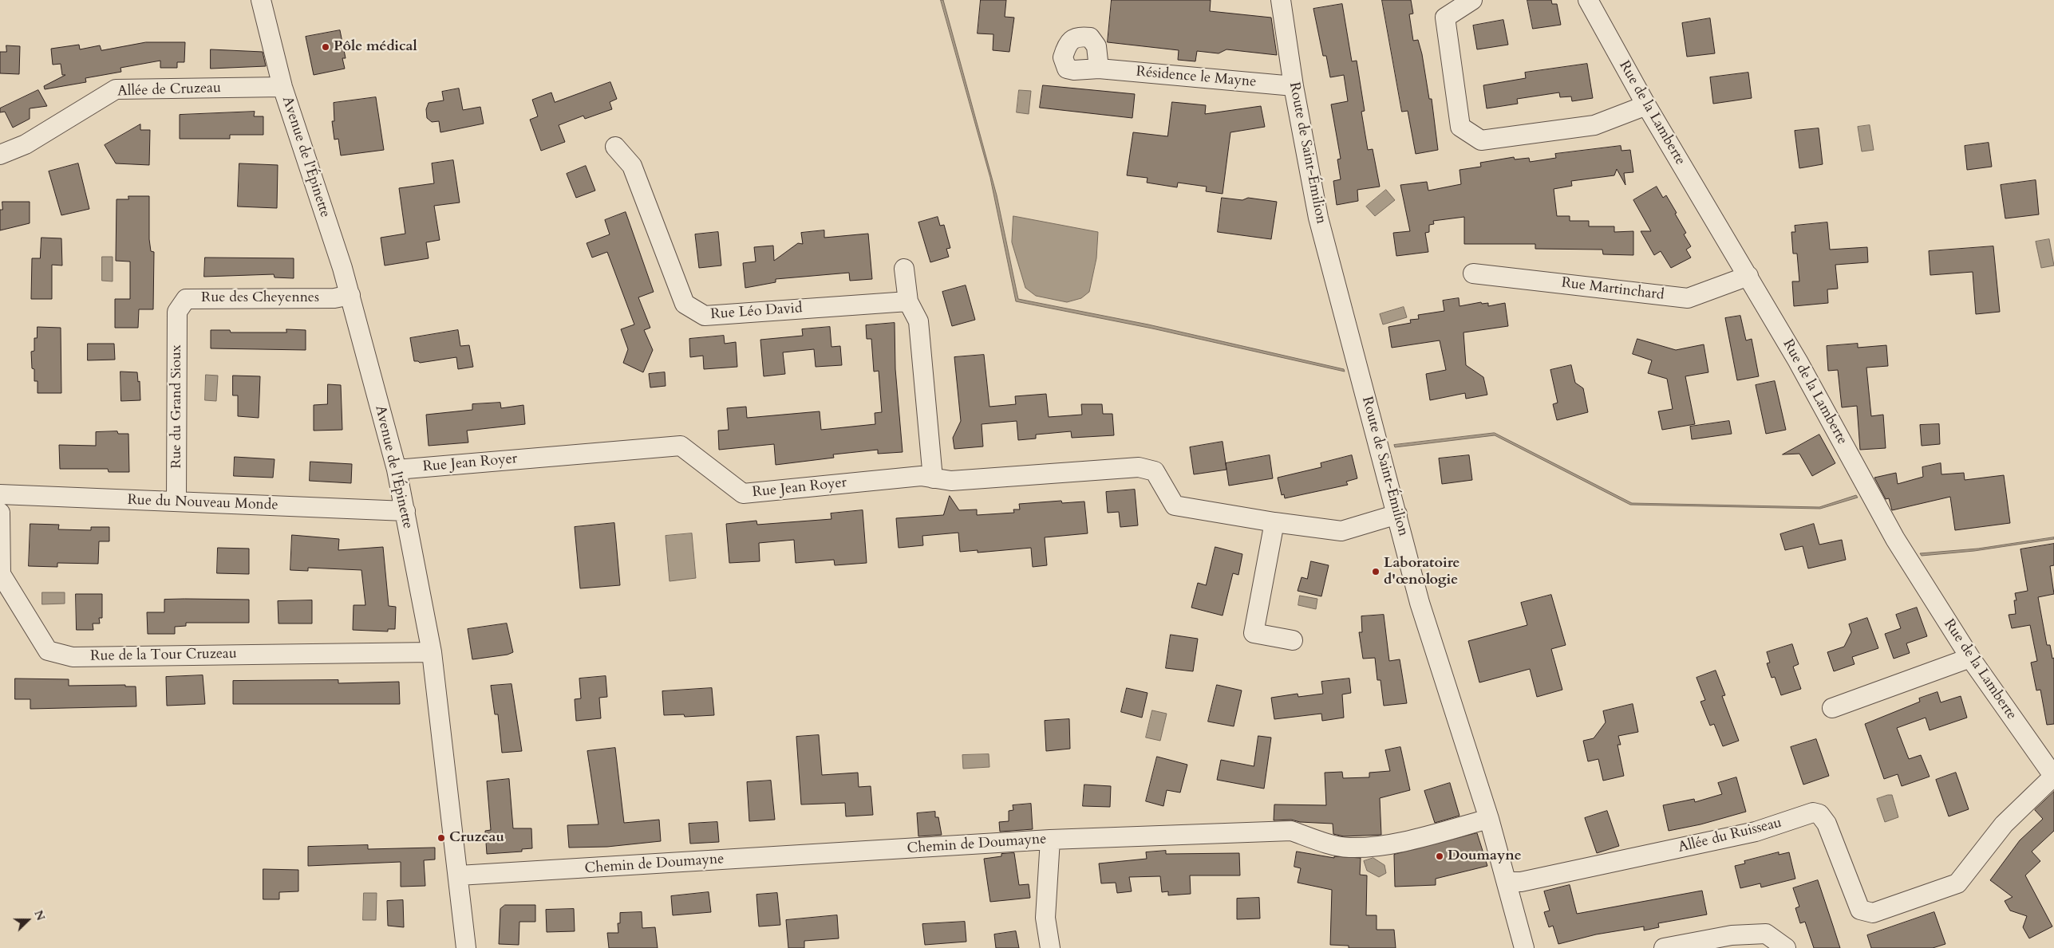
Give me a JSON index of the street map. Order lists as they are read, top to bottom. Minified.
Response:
{"streets":{"street":["Résidence le Mayne","Allée de Cruzeau","Rue de la Lamberte","Route de Saint-Émilion","Avenue de l'Épinette","Rue Martinchard","Rue des Cheyennes","Rue Léo David","Rue du Grand Sioux","Rue Jean Royer","Rue du Nouveau Monde","Rue de la Tour Cruzeau","Allée du Ruisseau","Chemin de Doumayne"]},"crossings":[["Résidence le Mayne","Route de Saint-Émilion"],["Allée de Cruzeau","Avenue de l'Épinette"],["Rue de la Lamberte","Rue Martinchard"],["Rue de la Lamberte","Allée du Ruisseau"],["Route de Saint-Émilion","Allée du Ruisseau"],["Route de Saint-Émilion","Chemin de Doumayne"],["Avenue de l'Épinette","Rue des Cheyennes"],["Avenue de l'Épinette","Rue Jean Royer"],["Avenue de l'Épinette","Rue du Nouveau Monde"],["Avenue de l'Épinette","Rue de la Tour Cruzeau"],["Avenue de l'Épinette","Chemin de Doumayne"],["Rue des Cheyennes","Rue du Grand Sioux"],["Rue du Grand Sioux","Rue du Nouveau Monde"]],"places":["Pôle médical","Laboratoire d'œnologie","Cruzeau","Doumayne"],"north":"right"}
